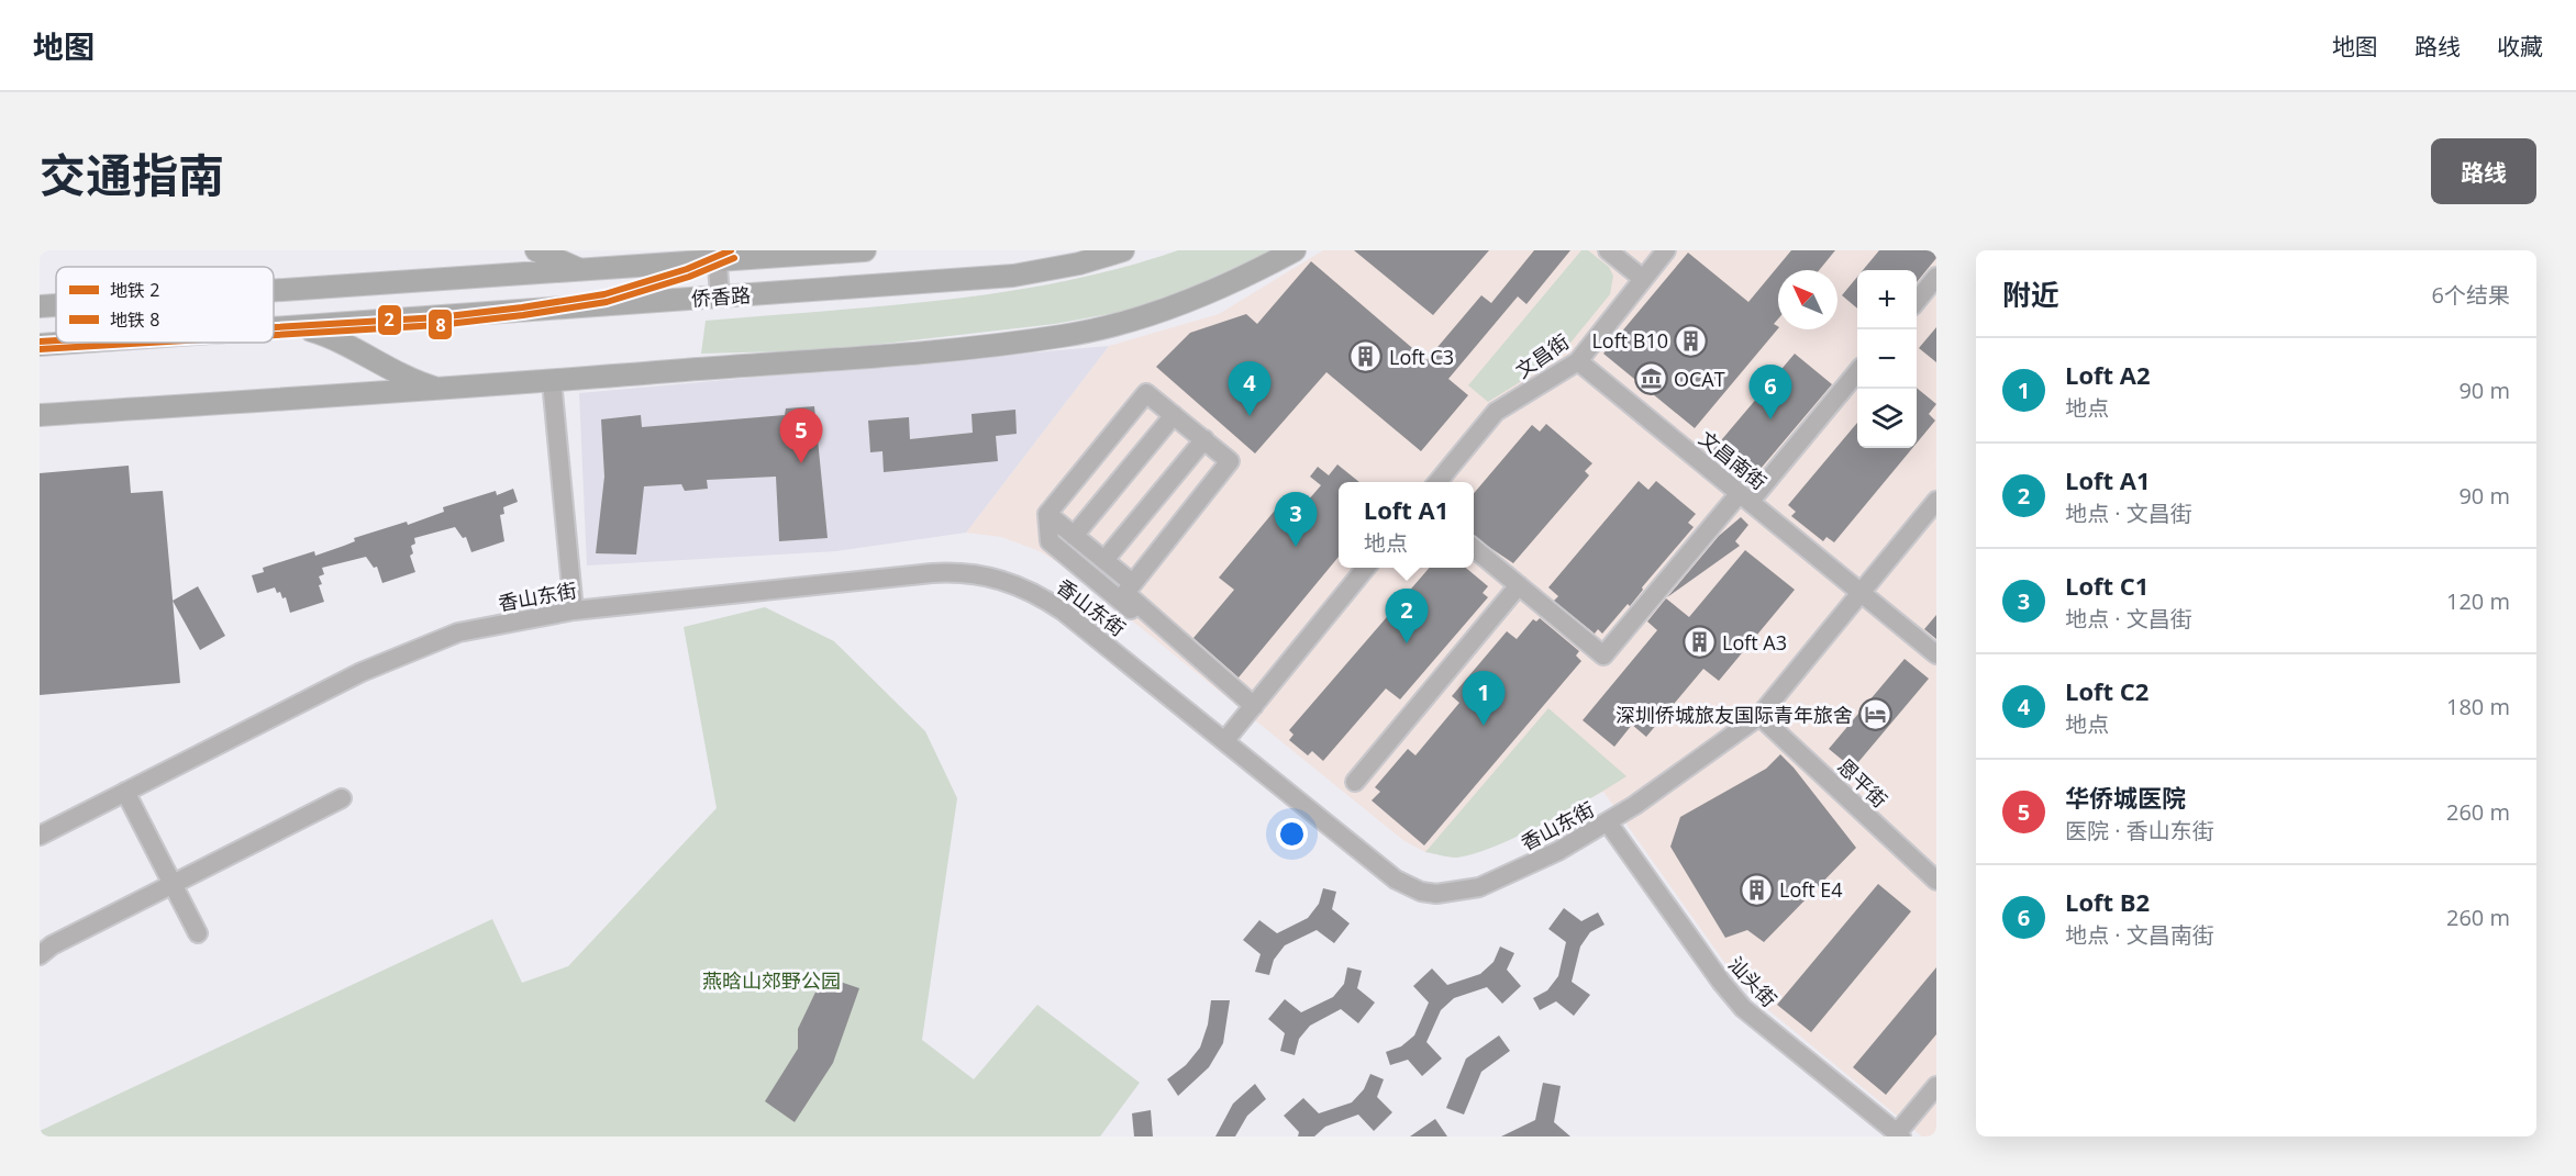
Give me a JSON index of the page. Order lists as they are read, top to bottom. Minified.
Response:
{"streets":{"main road":["侨香路"],"street":["文昌街","文昌南街","香山东街","恩平街","汕头街"]},"crossings":[["文昌街","文昌南街"],["文昌南街","香山东街"],["香山东街","恩平街"],["香山东街","汕头街"]],"parks":["燕晗山郊野公园"],"places":{"building":["Loft B10","Loft C3","Loft A3","Loft E4"],"museum":["OCAT"],"hotel":["深圳侨城旅友国际青年旅舍"]},"lines":["metro line 2","metro line 8"],"legend":["地铁 2","地铁 8"],"north":"top left","page":{"header":"地图","nav":["地图","路线","收藏"],"title":"交通指南","buttons":"路线","heading":["附近","6个结果"],"map_buttons":["+","−"],"list":[{"mark":"1","name":"Loft A2","note":"地点","value":"90 m"},{"mark":"2","name":"Loft A1","note":"地点 · 文昌街","value":"90 m"},{"mark":"3","name":"Loft C1","note":"地点 · 文昌街","value":"120 m"},{"mark":"4","name":"Loft C2","note":"地点","value":"180 m"},{"mark":"5","name":"华侨城医院","note":"医院 · 香山东街","value":"260 m"},{"mark":"6","name":"Loft B2","note":"地点 · 文昌南街","value":"260 m"}],"pins":["4","6","5","3","2","1"],"popup":["Loft A1","地点"]}}
